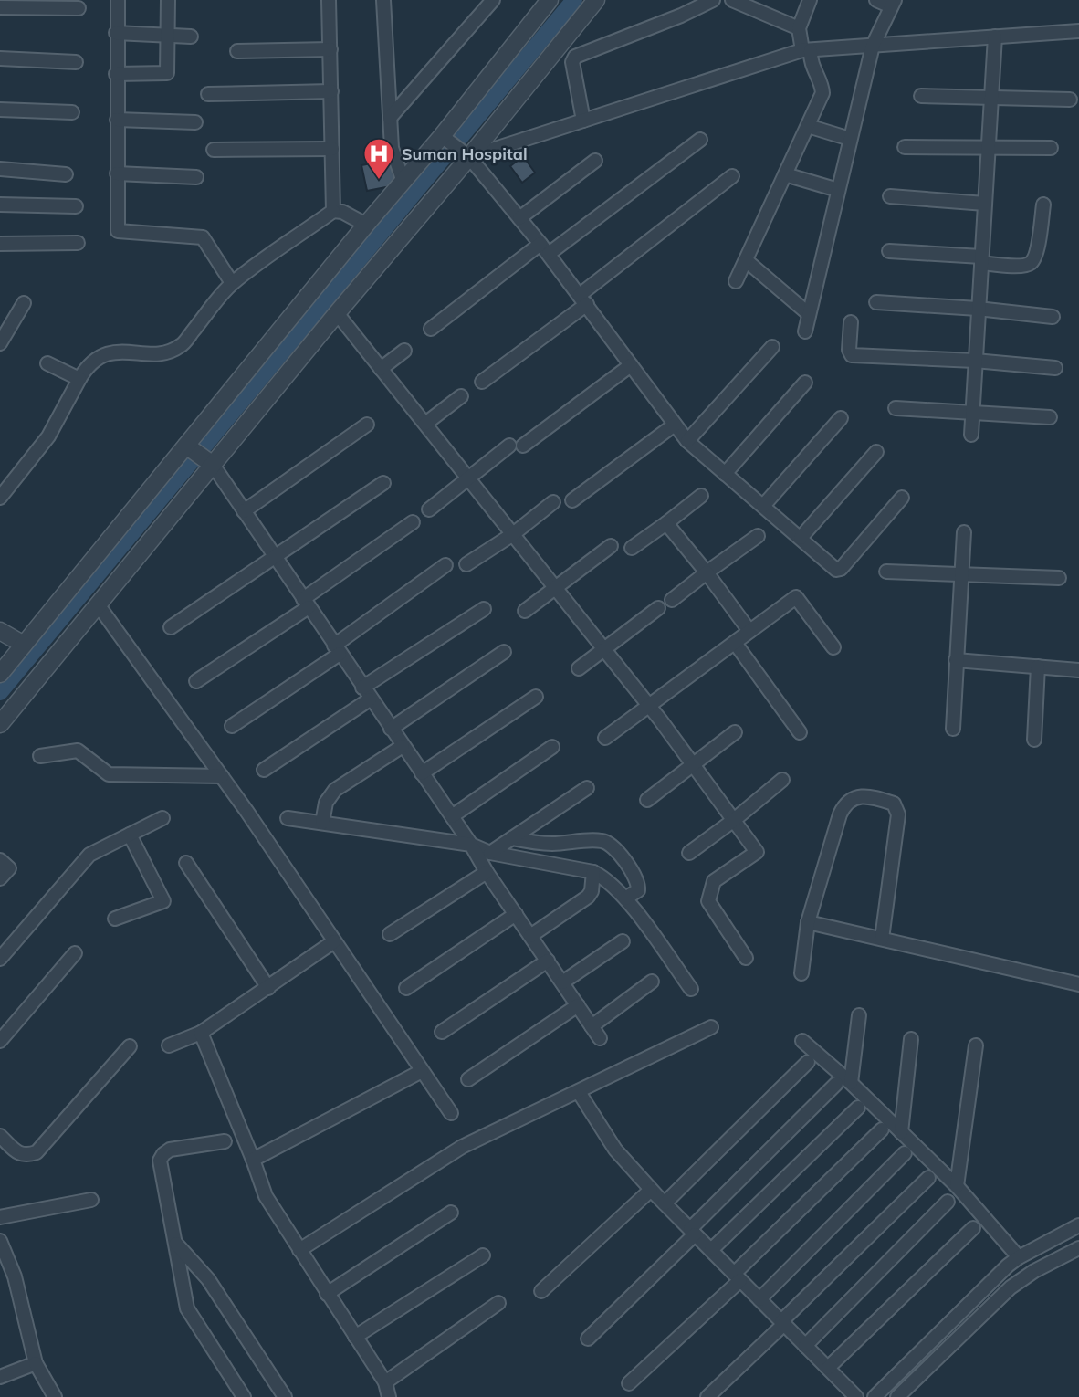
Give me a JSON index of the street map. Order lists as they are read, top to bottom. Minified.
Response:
{"places":{"hospital":["Suman Hospital"]}}
